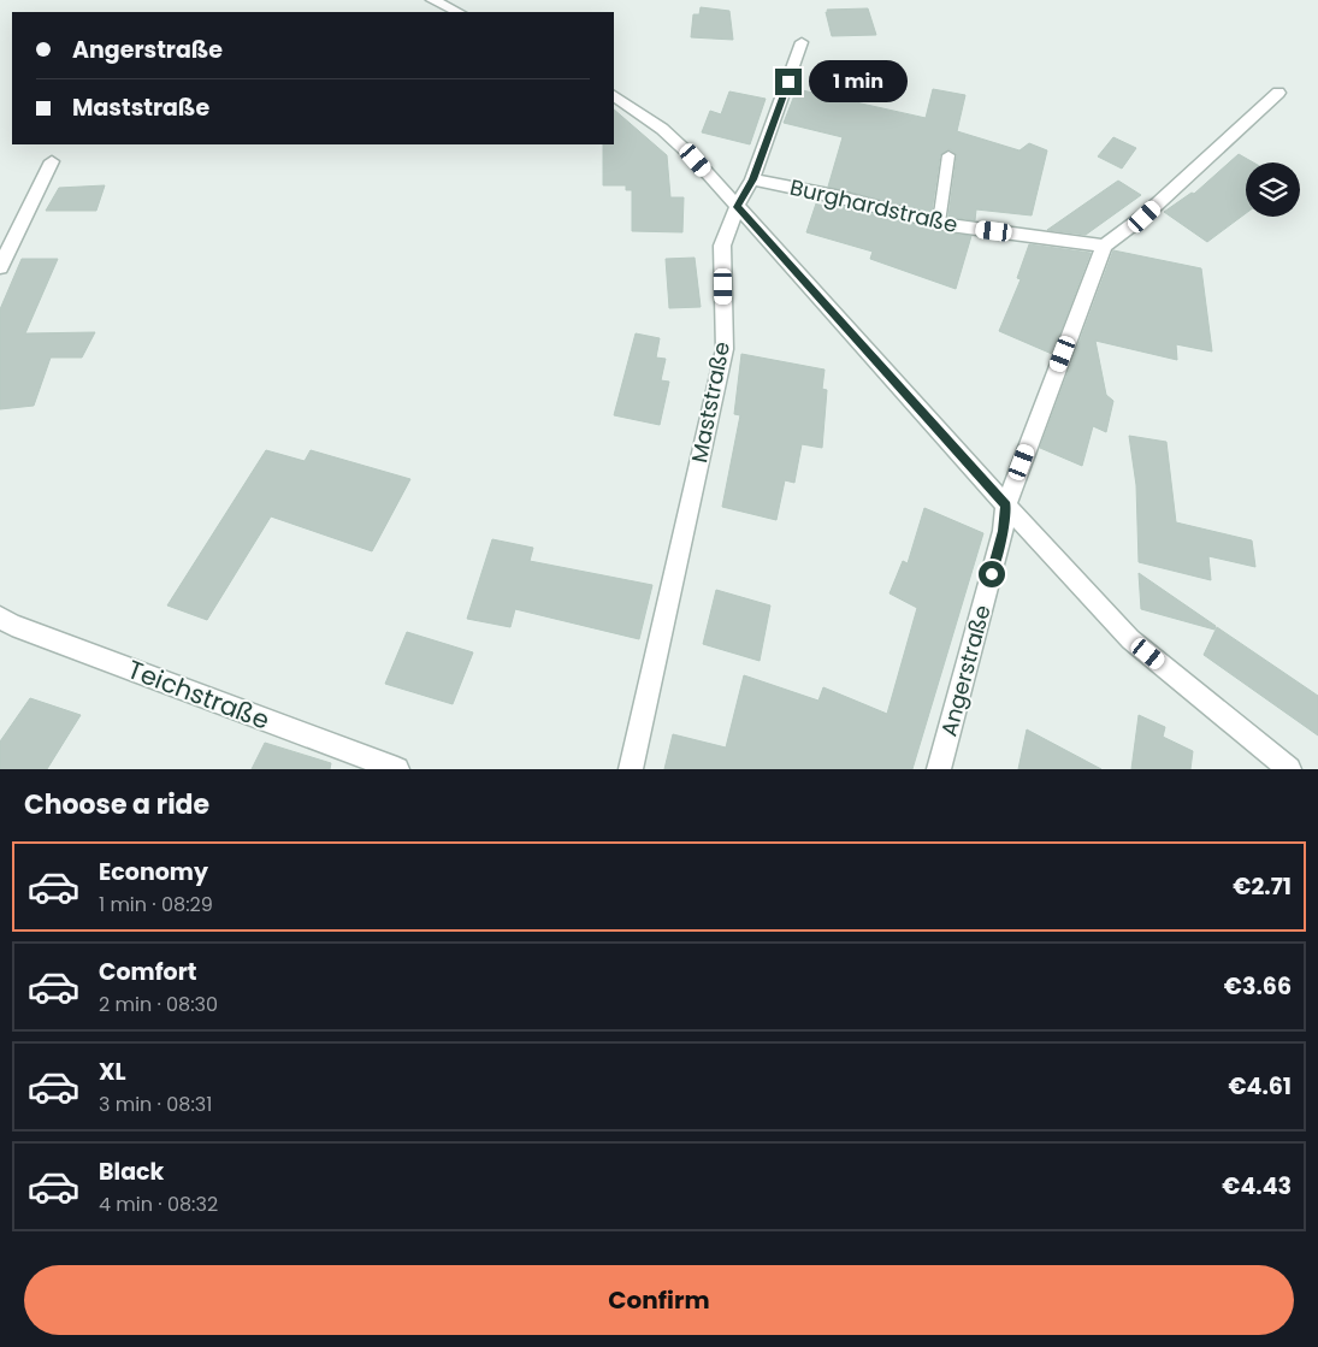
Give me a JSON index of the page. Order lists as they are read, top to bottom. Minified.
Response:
{"streets":{"street":["Burghardstraße","Maststraße","Angerstraße","Teichstraße"]},"crossings":[["Burghardstraße","Maststraße"],["Burghardstraße","Angerstraße"]],"page":{"banner":["Angerstraße","Maststraße"],"bubble":"1 min","heading":"Choose a ride","list":[{"name":"Economy","note":"1 min · 08:29","value":"€2.71"},{"name":"Comfort","note":"2 min · 08:30","value":"€3.66"},{"name":"XL","note":"3 min · 08:31","value":"€4.61"},{"name":"Black","note":"4 min · 08:32","value":"€4.43"}],"buttons":"Confirm"}}
